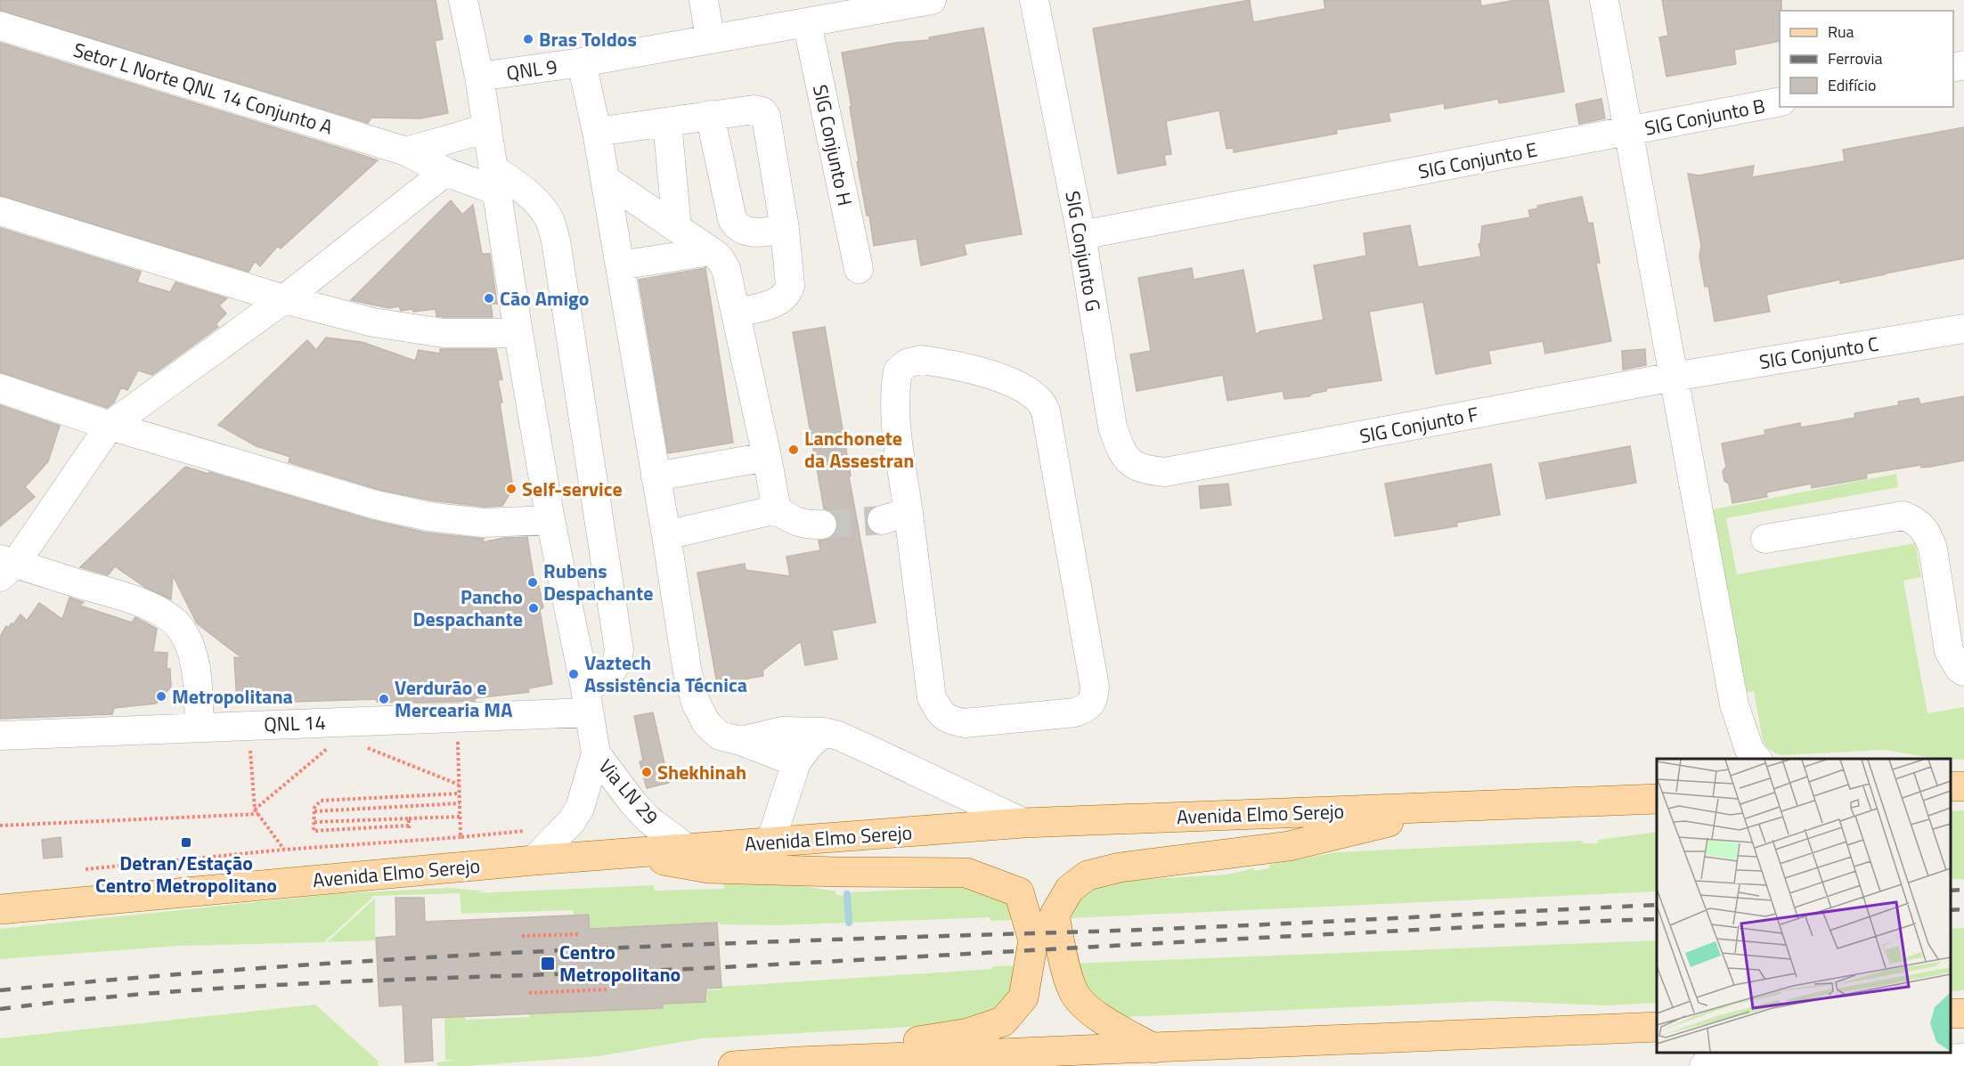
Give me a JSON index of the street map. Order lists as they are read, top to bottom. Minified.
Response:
{"streets":{"main road":["Avenida Elmo Serejo"],"street":["QNL 9","Setor L Norte QNL 14 Conjunto A","SIG Conjunto B","SIG Conjunto H","SIG Conjunto E","SIG Conjunto G","SIG Conjunto C","SIG Conjunto F","QNL 14","Via LN 29"]},"crossings":[["QNL 9","SIG Conjunto H"],["Setor L Norte QNL 14 Conjunto A","QNL 14"],["SIG Conjunto B","SIG Conjunto E"],["SIG Conjunto E","SIG Conjunto G"],["SIG Conjunto G","SIG Conjunto F"],["SIG Conjunto C","SIG Conjunto F"],["Via LN 29","Avenida Elmo Serejo"]],"places":{"other":["Bras Toldos","Cão Amigo","Lanchonete da Assestran","Self-service","Rubens Despachante","Pancho Despachante","Vaztech Assistência Técnica","Metropolitana","Verdurão e Mercearia MA","Shekhinah"],"transit":["Detran/Estação Centro Metropolitano","Centro Metropolitano"]},"legend":["Rua","Ferrovia","Edifício"]}
